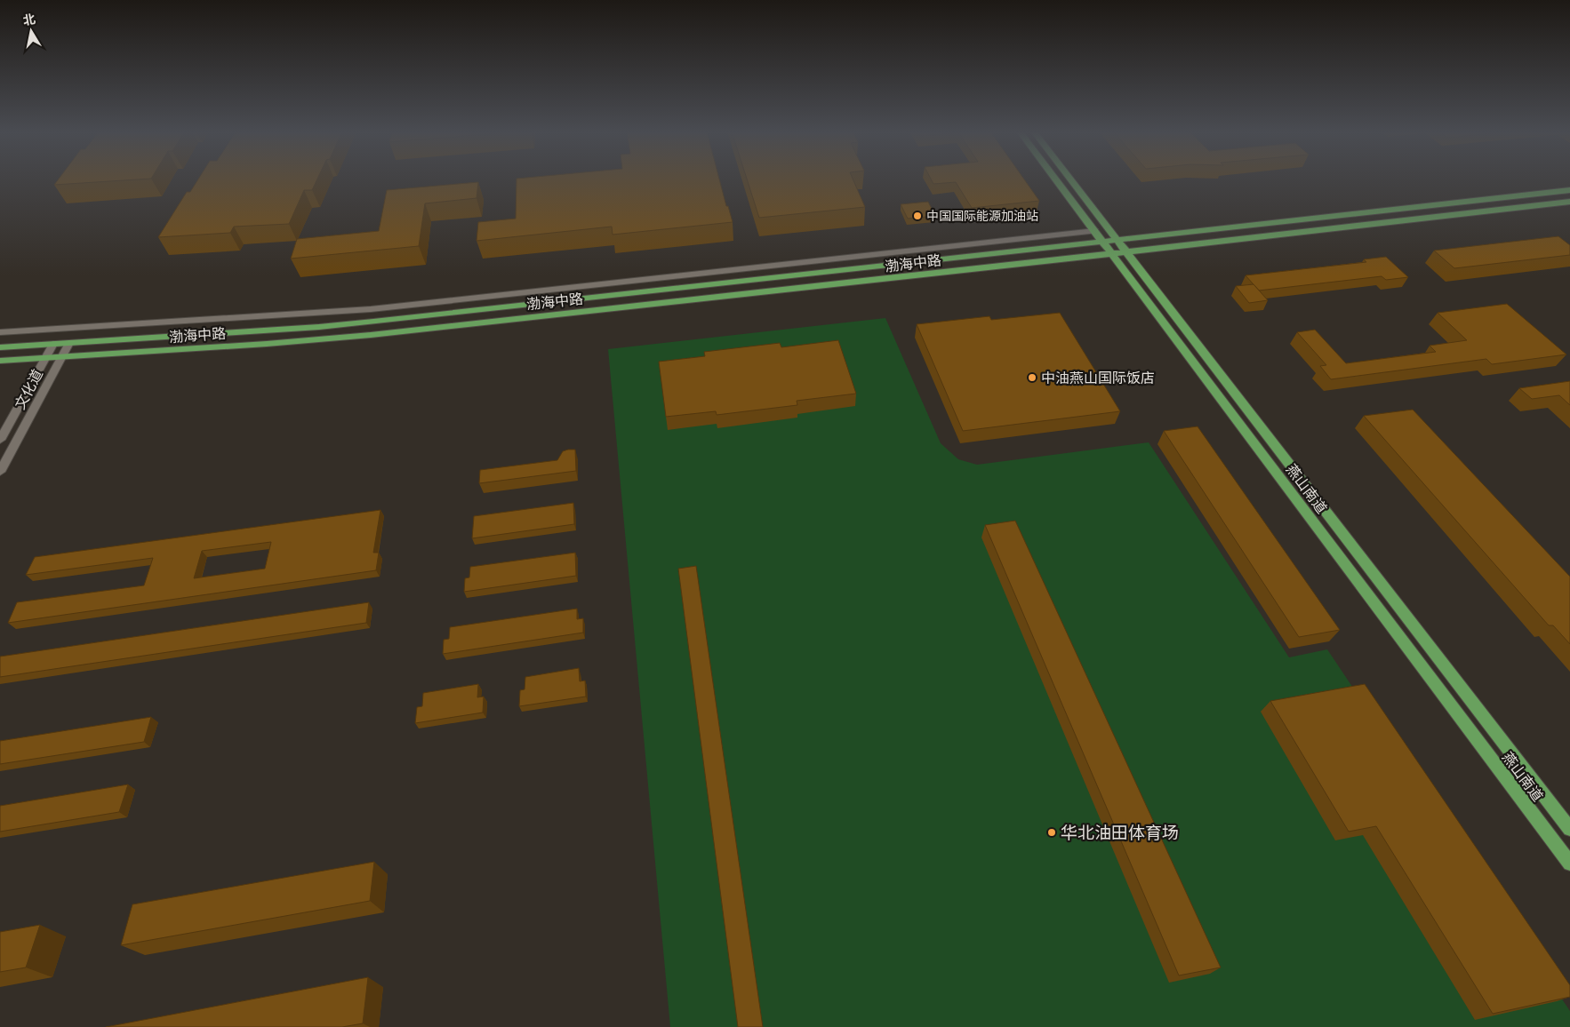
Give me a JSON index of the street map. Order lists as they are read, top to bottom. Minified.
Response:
{"streets":{"main road":["渤海中路","燕山南道"],"street":["文化道"]},"crossings":[["渤海中路","文化道"],["渤海中路","燕山南道"]],"places":["中国国际能源加油站","中油燕山国际饭店","华北油田体育场"],"north":"top"}
